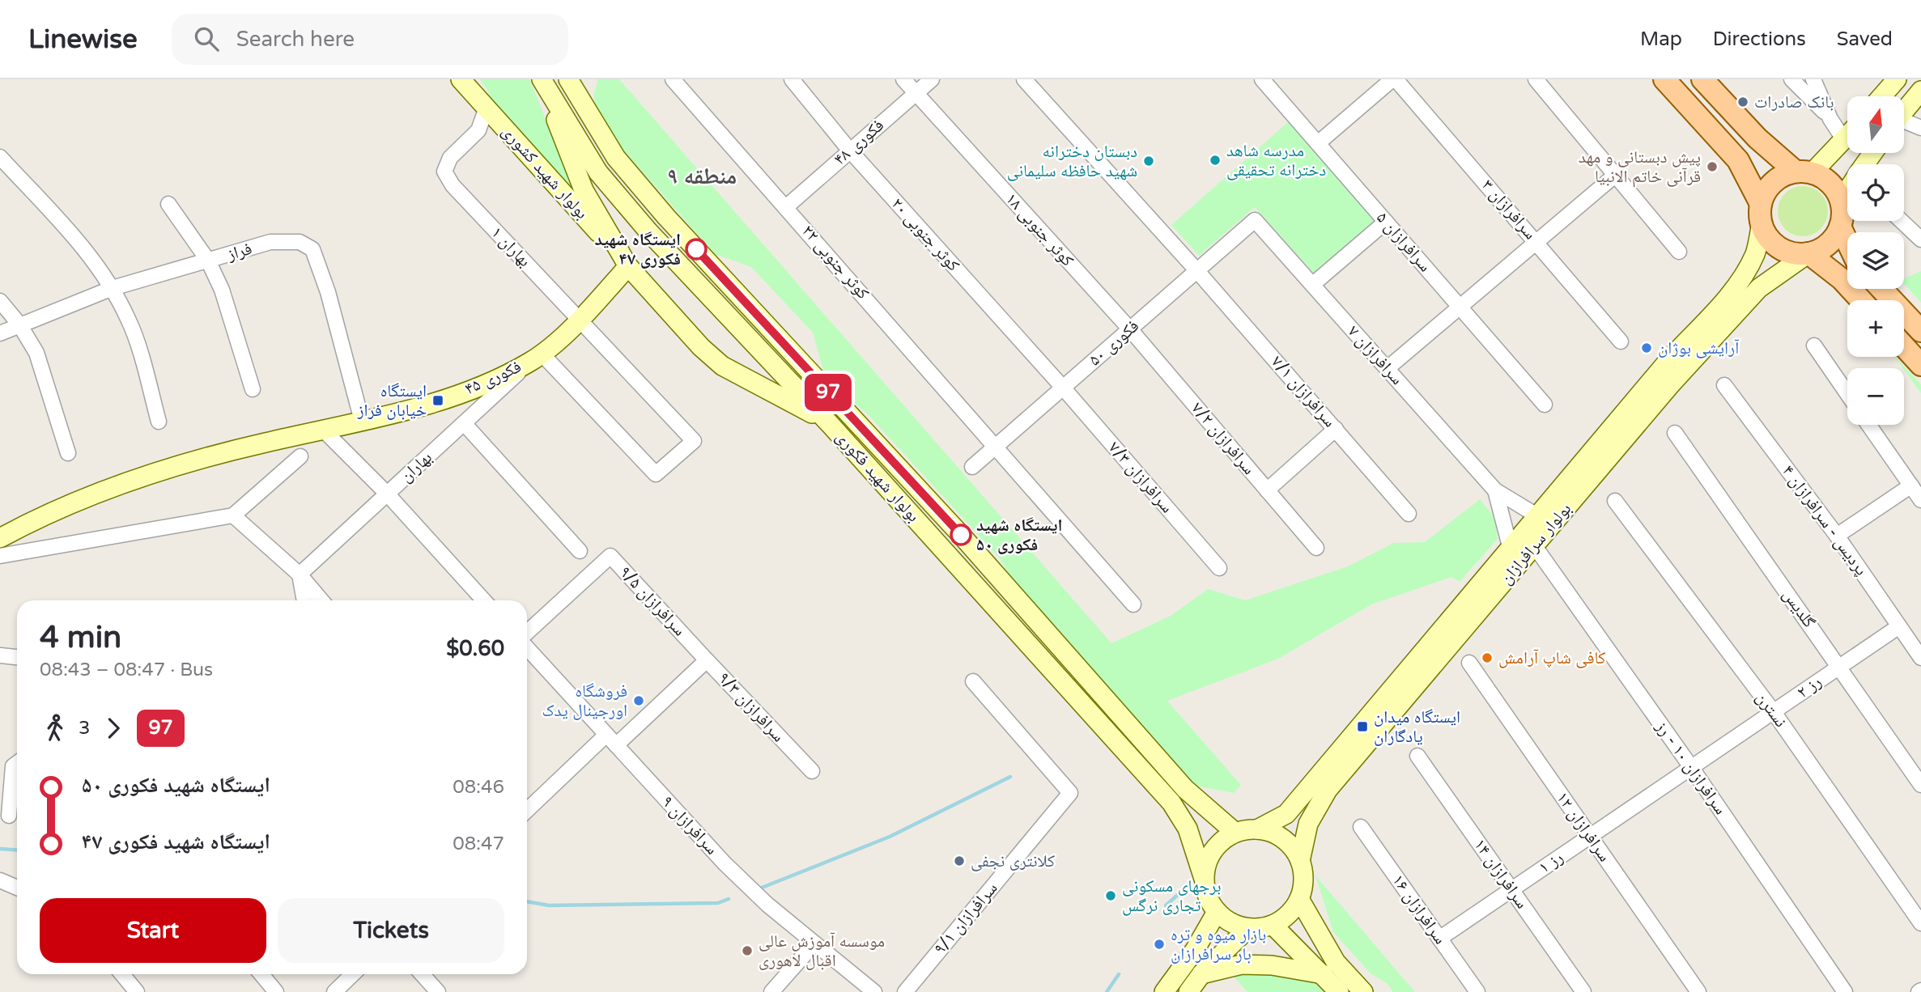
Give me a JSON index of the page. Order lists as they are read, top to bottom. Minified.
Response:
{"streets":{"main road":["بولوار شهید کشوری","فکوری ۴۵","بولوار شهید فکوری","بولوار سرافرازان"],"street":["فکوری ۴۸","سرافرازان ۳","کوثر جنوبی ۱۸","کوثر جنوبی ۲۰","سرافرازان ۵","بهاران ۱","فراز","کوثر جنوبی ۲۲","فکوری ۵۰","سرافرازان ۷","سرافرازان ۷/۱","سرافرازان ۷/۲","بهاران","سرافرازان ۷/۳","پردیس - سرافرازان ۴","سرافرازان ۹/۵","گلدیس","رز ۲","سرافرازان ۹/۳","نسترن","سرافرازان ۱۰ - رز","سرافرازان ۹","سرافرازان ۱۲","رز ۱","سرافرازان ۱۴","سرافرازان ۱۶","سرافرازان ۹/۱"]},"crossings":[["فکوری ۴۸","کوثر جنوبی ۱۸"],["فکوری ۴۸","کوثر جنوبی ۲۰"],["فکوری ۴۸","کوثر جنوبی ۲۲"],["بولوار شهید کشوری","بهاران ۱"],["بولوار شهید کشوری","فکوری ۴۵"],["کوثر جنوبی ۱۸","فکوری ۵۰"],["کوثر جنوبی ۱۸","سرافرازان ۷/۲"],["کوثر جنوبی ۲۰","فکوری ۵۰"],["کوثر جنوبی ۲۰","سرافرازان ۷/۳"],["بهاران ۱","فکوری ۴۵"],["بهاران ۱","بهاران"],["فراز","فکوری ۴۵"],["کوثر جنوبی ۲۲","فکوری ۵۰"],["فکوری ۵۰","سرافرازان ۷"],["فکوری ۵۰","سرافرازان ۷/۱"],["فکوری ۵۰","سرافرازان ۷/۲"],["فکوری ۵۰","سرافرازان ۷/۳"],["فکوری ۴۵","بهاران"],["بولوار شهید فکوری","بولوار سرافرازان"],["پردیس - سرافرازان ۴","رز ۲"],["بولوار سرافرازان","سرافرازان ۱۰ - رز"],["سرافرازان ۹/۵","سرافرازان ۹/۳"],["گلدیس","رز ۲"],["رز ۲","نسترن"],["رز ۲","سرافرازان ۱۰ - رز"],["رز ۲","رز ۱"],["سرافرازان ۹/۳","سرافرازان ۹"],["سرافرازان ۱۰ - رز","رز ۱"],["سرافرازان ۱۲","رز ۱"],["رز ۱","سرافرازان ۱۴"],["رز ۱","سرافرازان ۱۶"]],"districts":["منطقه ۹"],"places":{"other":["بانک صادرات","مدرسه شاهد دخترانه تحقیقی","دبستان دخترانه شهید حافظه سلیمانی","پیش دبستانی و مهد قرآنی خاتم الانبیا","ایستگاه شهید فکوری ۴۷","آرایشی بوژان","ایستگاه شهید فکوری ۵۰","کافی شاپ آرامش","فروشگاه اورجینال یدک","کلانتری نجفی","برجهای مسکونی تجاری نرگس","بازار میوه و تره بار سرافرازان","موسسه آموزش عالی اقبال لاهوری"],"transit":["ایستگاه خیابان فراز","ایستگاه میدان یادگاران"]},"lines":["bus line 97"],"north":"top","page":{"header":"Linewise","search":"Search here","nav":["Map","Directions","Saved"],"on_map":"97","map_buttons":["+","−"],"heading":["4 min","08:43 – 08:47 · Bus","$0.60"],"legs":["3","97"],"list":[{"name":"ایستگاه شهید فکوری ۵۰","value":"08:46"},{"name":"ایستگاه شهید فکوری ۴۷","value":"08:47"}],"buttons":["Start","Tickets"]}}
